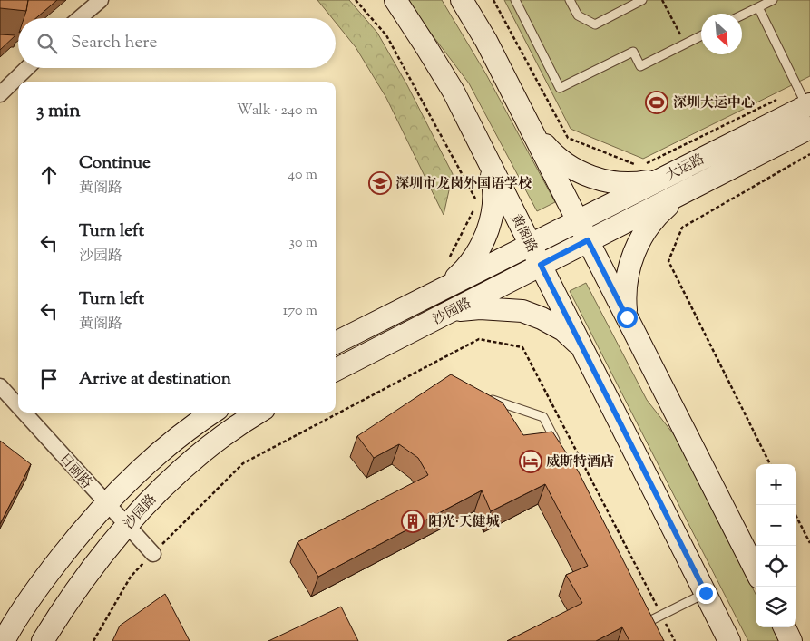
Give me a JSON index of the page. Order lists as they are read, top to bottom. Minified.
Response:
{"streets":{"main road":["大运路","黄阁路","沙园路"],"street":["日丽路"]},"crossings":[["大运路","沙园路"],["黄阁路","沙园路"],["沙园路","日丽路"]],"places":{"sports":["深圳大运中心"],"school or university":["深圳市龙岗外国语学校"],"hotel":["威斯特酒店"],"building":["阳光·天健城"]},"north":"bottom right","page":{"search":"Search here","heading":["3 min","Walk · 240 m"],"list":[["Continue","黄阁路","40 m"],["Turn left","沙园路","30 m"],["Turn left","黄阁路","170 m"],"Arrive at destination"],"map_buttons":["+","−"]}}
